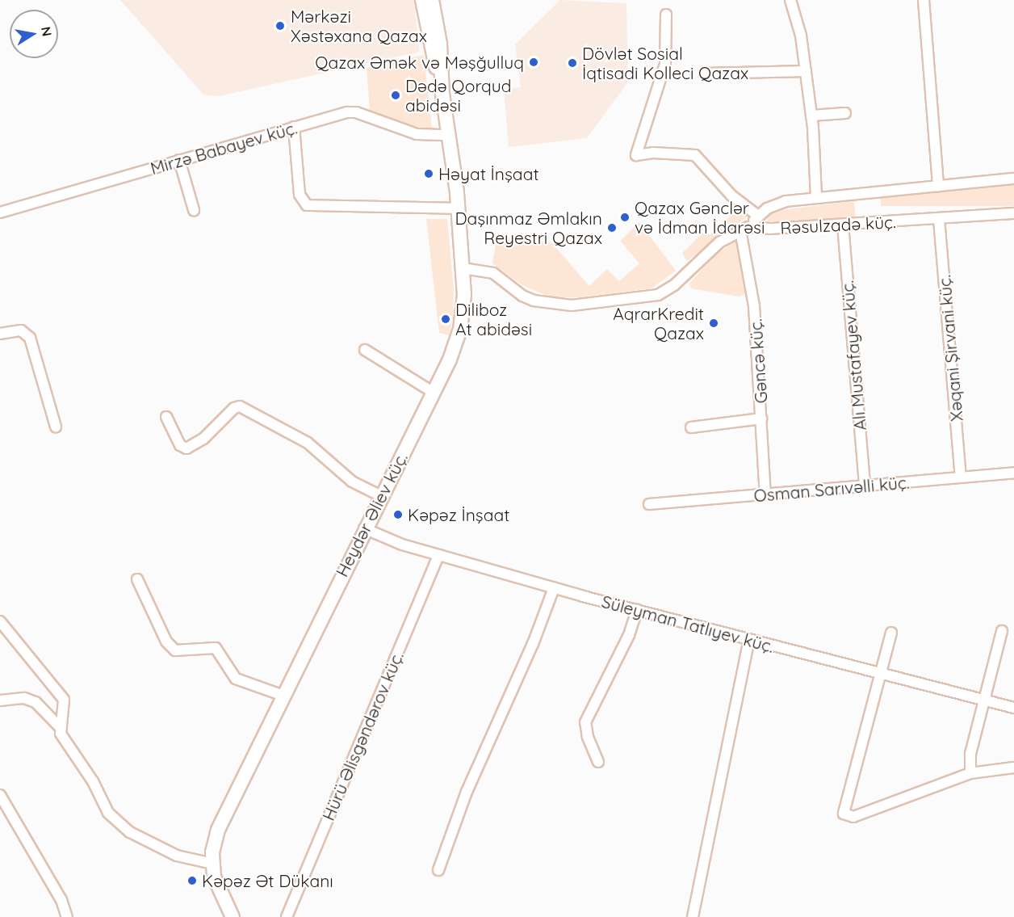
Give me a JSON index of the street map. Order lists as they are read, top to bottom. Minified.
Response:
{"streets":{"main road":["Heydər Əliev küç."],"street":["Mirzə Babayev küç.","Rəsulzadə küç.","Xəqani Şirvani küç.","Alı Mustafayev küç.","Gəncə küç.","Osman Sarıvəlli küç.","Süleyman Tatlıyev küç.","Hürü Əlisgəndərov küç."]},"crossings":[["Mirzə Babayev küç.","Heydər Əliev küç."],["Rəsulzadə küç.","Xəqani Şirvani küç."],["Rəsulzadə küç.","Alı Mustafayev küç."],["Rəsulzadə küç.","Gəncə küç."],["Rəsulzadə küç.","Heydər Əliev küç."],["Xəqani Şirvani küç.","Osman Sarıvəlli küç."],["Alı Mustafayev küç.","Osman Sarıvəlli küç."],["Gəncə küç.","Osman Sarıvəlli küç."],["Heydər Əliev küç.","Süleyman Tatlıyev küç."],["Süleyman Tatlıyev küç.","Hürü Əlisgəndərov küç."]],"places":["Mərkəzi Xəstəxana Qazax","Qazax Əmək və Məşğulluq","Dövlət Sosial İqtisadi Kolleci Qazax","Dədə Qorqud abidəsi","Həyat İnşaat","Qazax Gənclər və İdman İdarəsi","Daşınmaz Əmlakın Reyestri Qazax","Diliboz At abidəsi","AqrarKredit Qazax","Kəpəz İnşaat","Kəpəz Ət Dükanı"],"north":"right"}
